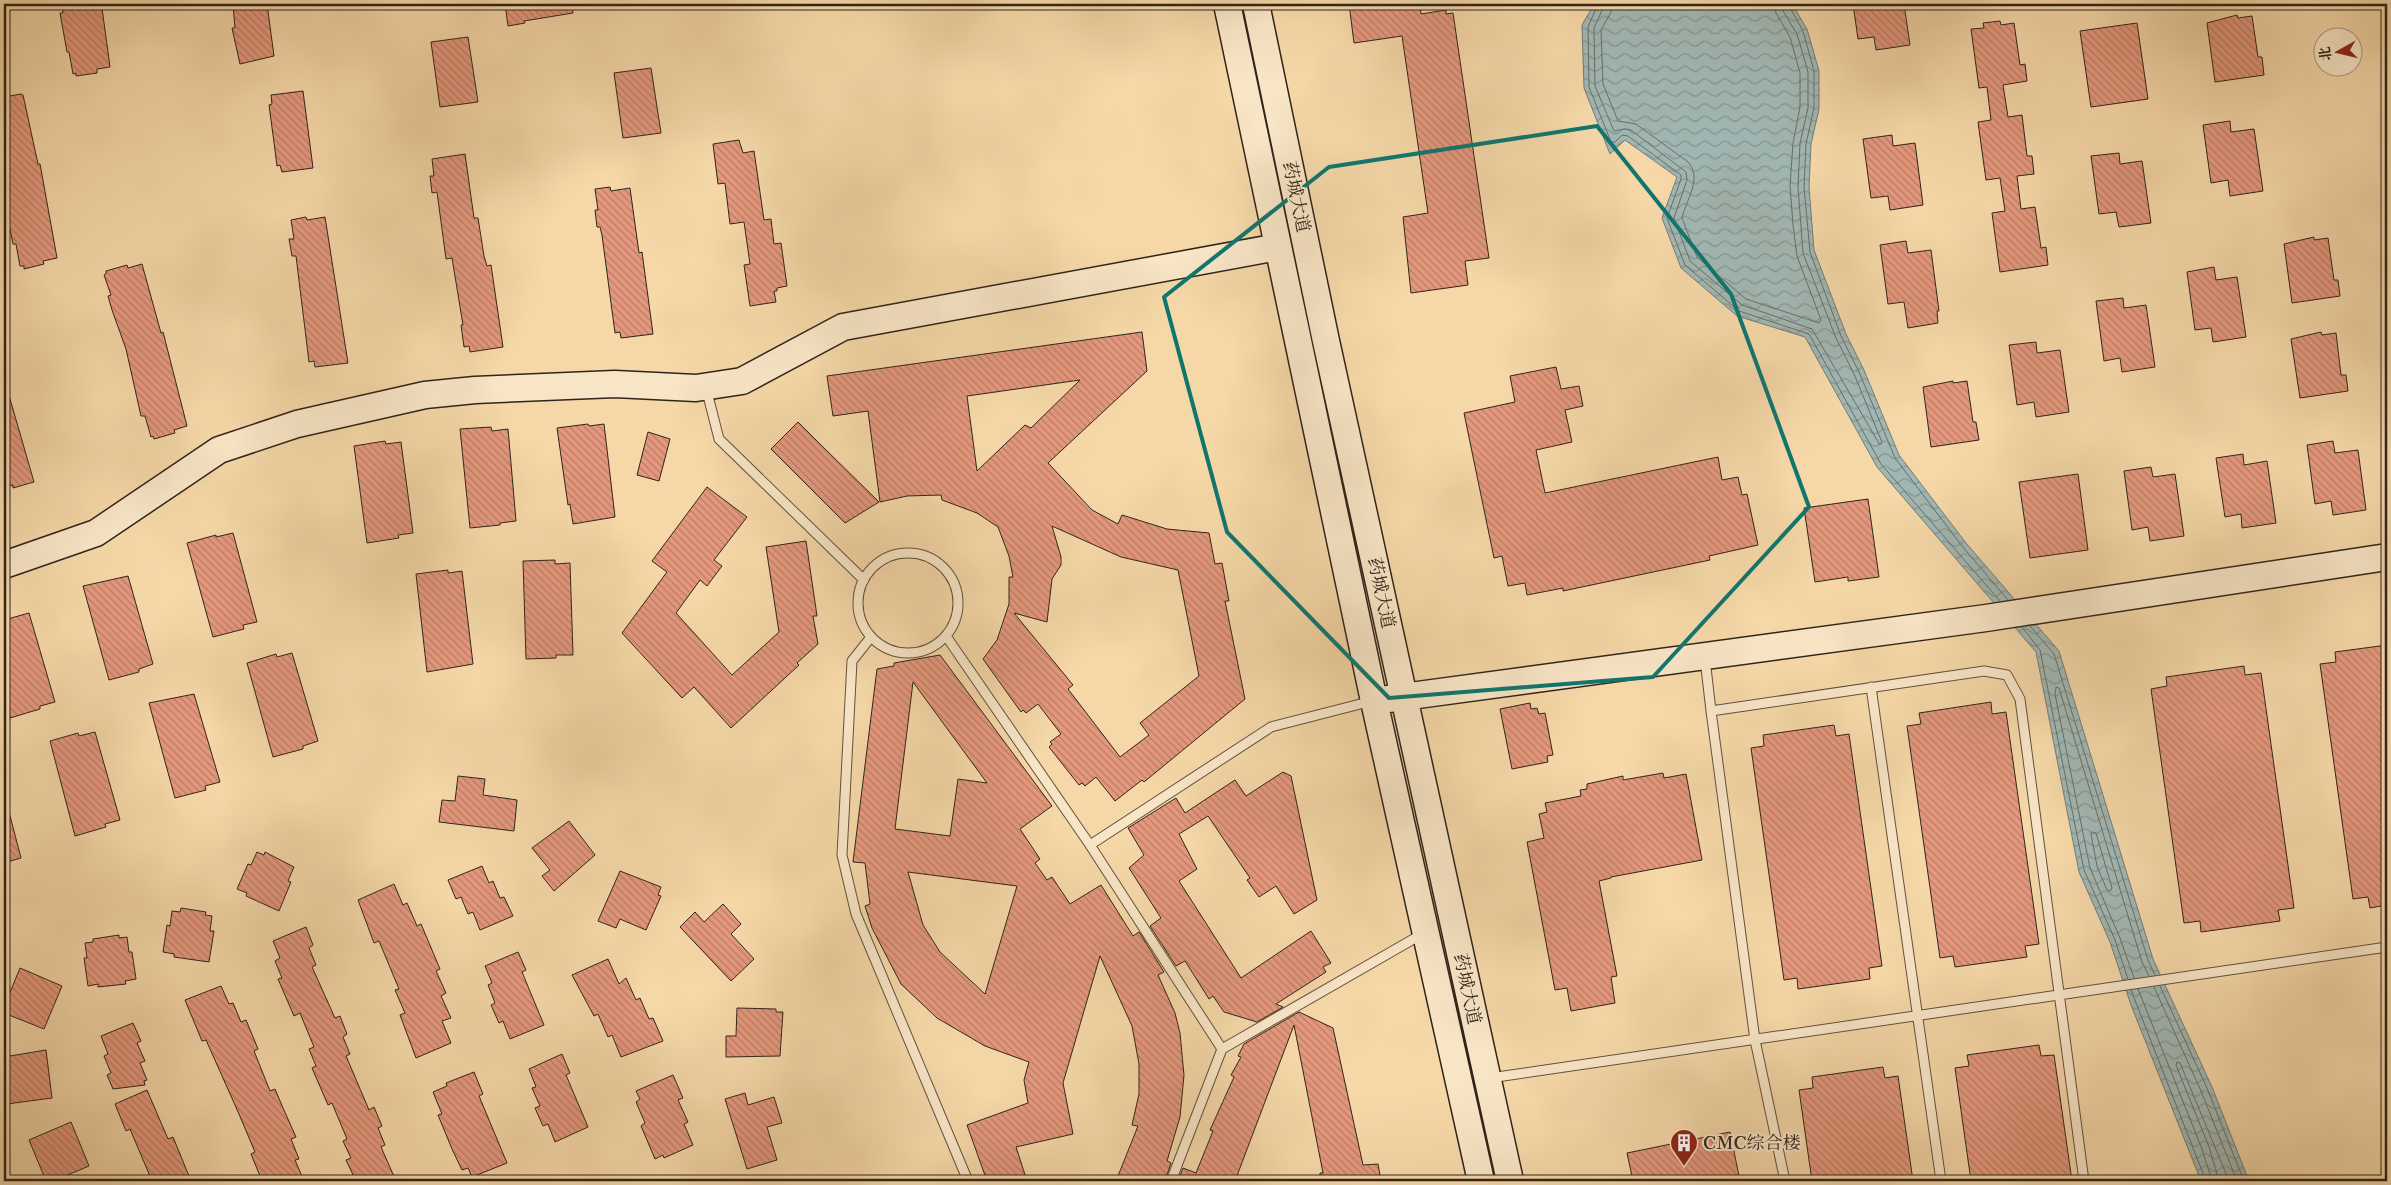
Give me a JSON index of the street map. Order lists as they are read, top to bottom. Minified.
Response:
{"streets":{"main road":["药城大道"]},"places":{"building":["CMC综合楼"]},"north":"left"}
